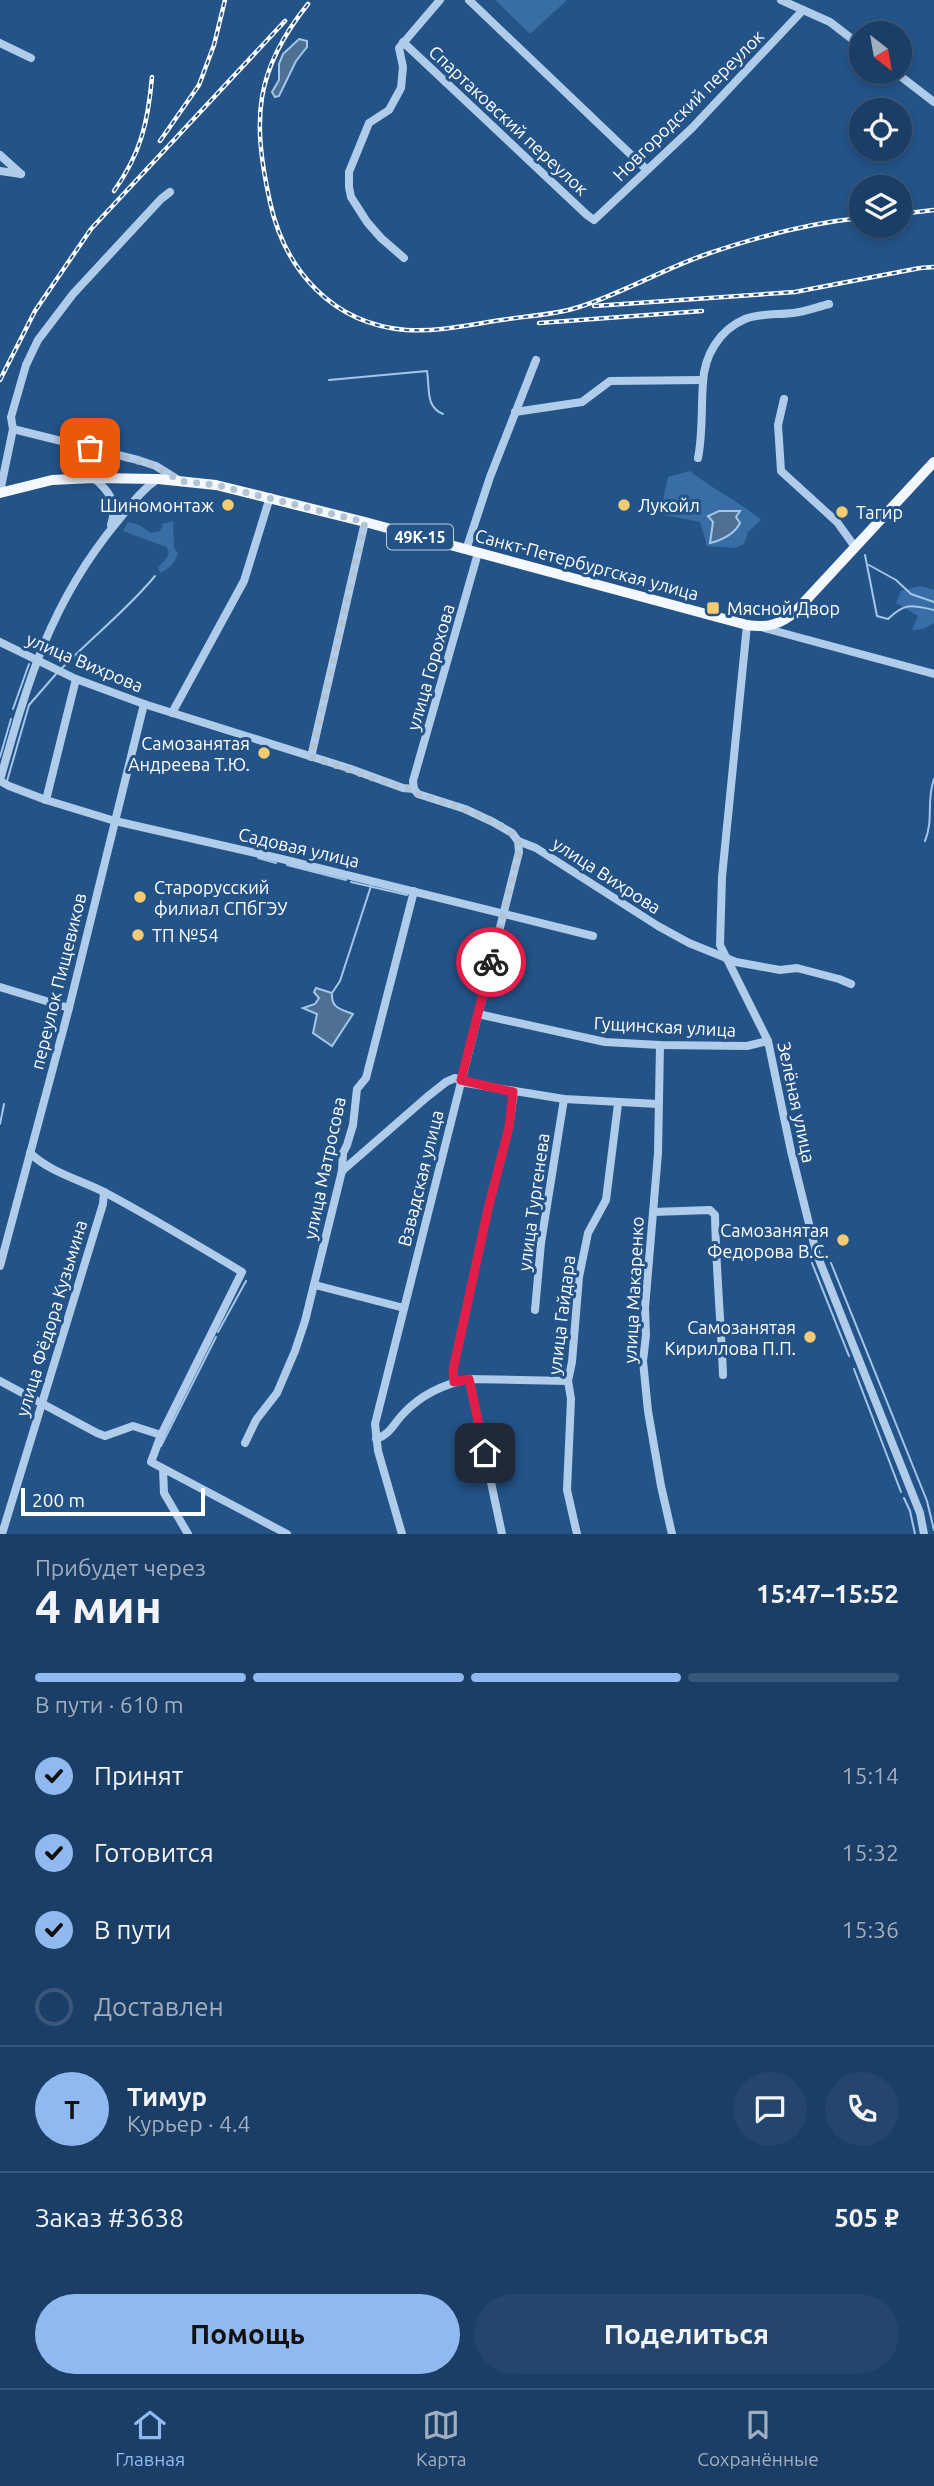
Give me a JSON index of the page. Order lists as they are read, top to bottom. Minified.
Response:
{"streets":{"main road":["49К-15","Санкт-Петербургская улица"],"street":["Новгородский переулок","Спартаковский переулок","улица Вихрова","улица Горохова","Садовая улица","переулок Пищевиков","Гущинская улица","Зелёная улица","улица Матросова","Взвадская улица","улица Тургенева","улица Макаренко","улица Гайдара","улица Фёдора Кузьмина"]},"crossings":[["Новгородский переулок","Спартаковский переулок"],["49К-15","Санкт-Петербургская улица"],["49К-15","Зелёная улица"],["Санкт-Петербургская улица","улица Горохова"],["Санкт-Петербургская улица","Зелёная улица"],["улица Вихрова","улица Горохова"],["улица Вихрова","переулок Пищевиков"],["улица Вихрова","Зелёная улица"],["улица Вихрова","Взвадская улица"],["Садовая улица","переулок Пищевиков"],["Садовая улица","улица Матросова"],["Садовая улица","Взвадская улица"],["Гущинская улица","Зелёная улица"],["Гущинская улица","Взвадская улица"],["Гущинская улица","улица Макаренко"]],"places":{"other":["Шиномонтаж","Лукойл","Тагир","Самозанятая Андреева Т.Ю.","Старорусский филиал СПбГЭУ","ТП №54","Самозанятая Федорова В.С.","Самозанятая Кириллова П.П."],"transit":["Мясной Двор"]},"scale_bar":"200 m","north":"bottom right","page":{"scale":"200 m","heading":["4 мин","Прибудет через","15:47–15:52"],"panel":["Тимур","Курьер · 4.4","Заказ #3638","505 ₽"],"bar":"В пути · 610 m","list":[["Принят","15:14"],["Готовится","15:32"],["В пути","15:36"],"Доставлен"],"round":"Т","buttons":["Помощь","Поделиться"],"tabs":["Главная","Карта","Сохранённые"]}}
